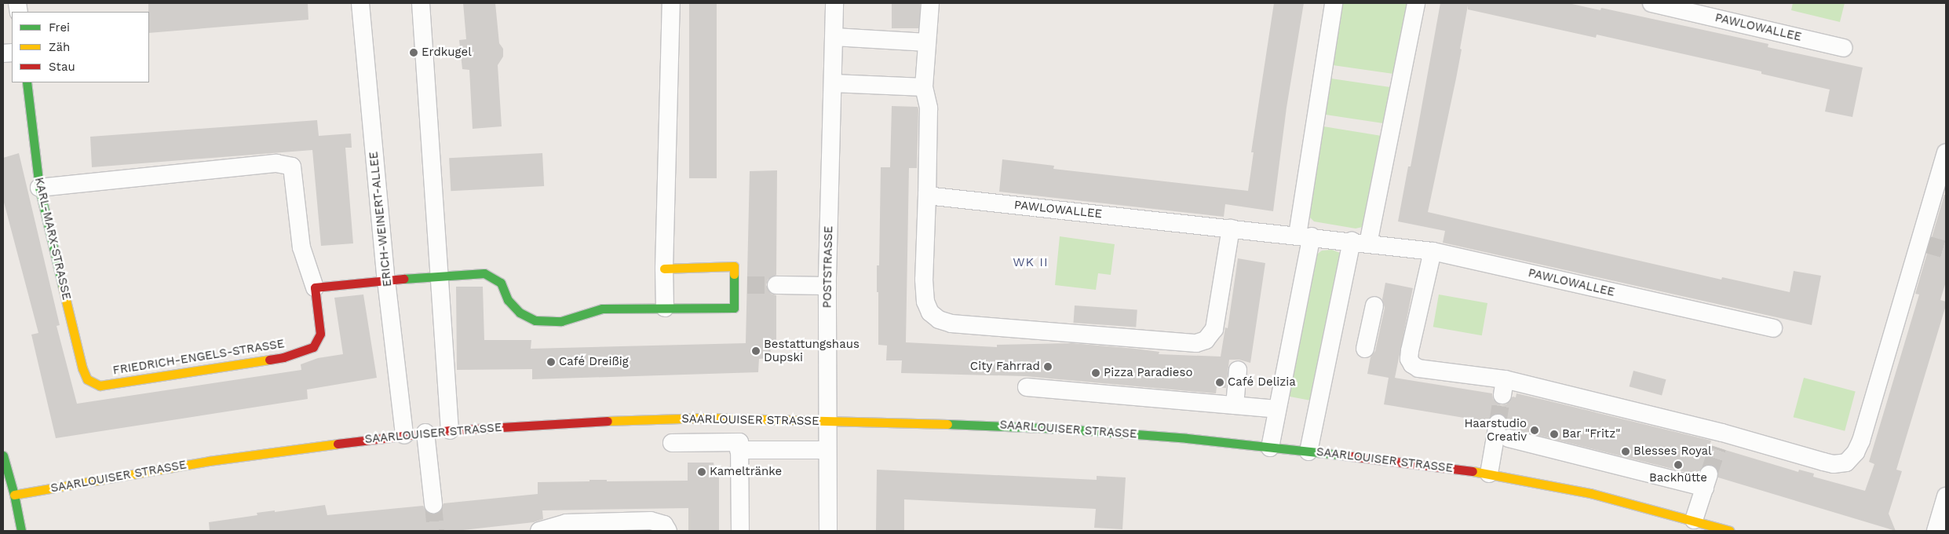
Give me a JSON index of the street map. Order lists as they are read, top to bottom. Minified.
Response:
{"streets":{"street":["PAWLOWALLEE","ERICH-WEINERT-ALLEE","KARL-MARX-STRASSE","POSTSTRASSE","FRIEDRICH-ENGELS-STRASSE","SAARLOUISER STRASSE"]},"crossings":[["ERICH-WEINERT-ALLEE","SAARLOUISER STRASSE"],["KARL-MARX-STRASSE","FRIEDRICH-ENGELS-STRASSE"],["POSTSTRASSE","SAARLOUISER STRASSE"]],"districts":["WK II"],"places":["Erdkugel","Bestattungshaus Dupski","Café Dreißig","City Fahrrad","Pizza Paradieso","Café Delizia","Haarstudio Creativ","Bar \"Fritz\"","Blesses Royal","Backhütte","Kameltränke"],"legend":["Frei","Zäh","Stau"]}
